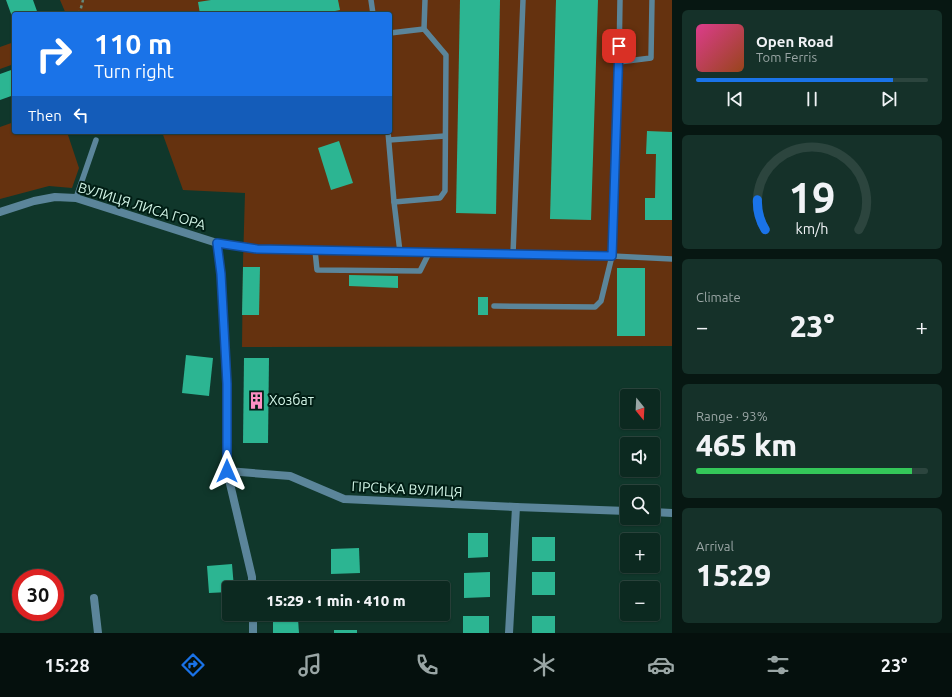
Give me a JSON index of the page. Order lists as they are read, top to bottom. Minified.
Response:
{"streets":{"street":["ВУЛИЦЯ ЛИСА ГОРА","ГІРСЬКА ВУЛИЦЯ"]},"crossings":[["ВУЛИЦЯ ЛИСА ГОРА","ГІРСЬКА ВУЛИЦЯ"]],"places":{"building":["Хозбат"]},"north":"bottom","page":{"turn":["110 m","Turn right"],"song":["Open Road","Tom Ferris"],"then":"Then","tile":["Climate",["Range · 93%","465 km"],["Arrival","15:29"]],"heat":["−","23°","+"],"map_buttons":["+","−"],"limit":"30","trip":"15:29 · 1 min · 410 m","tabs":["15:28","23°"],"gauge":["19","km/h"]}}
